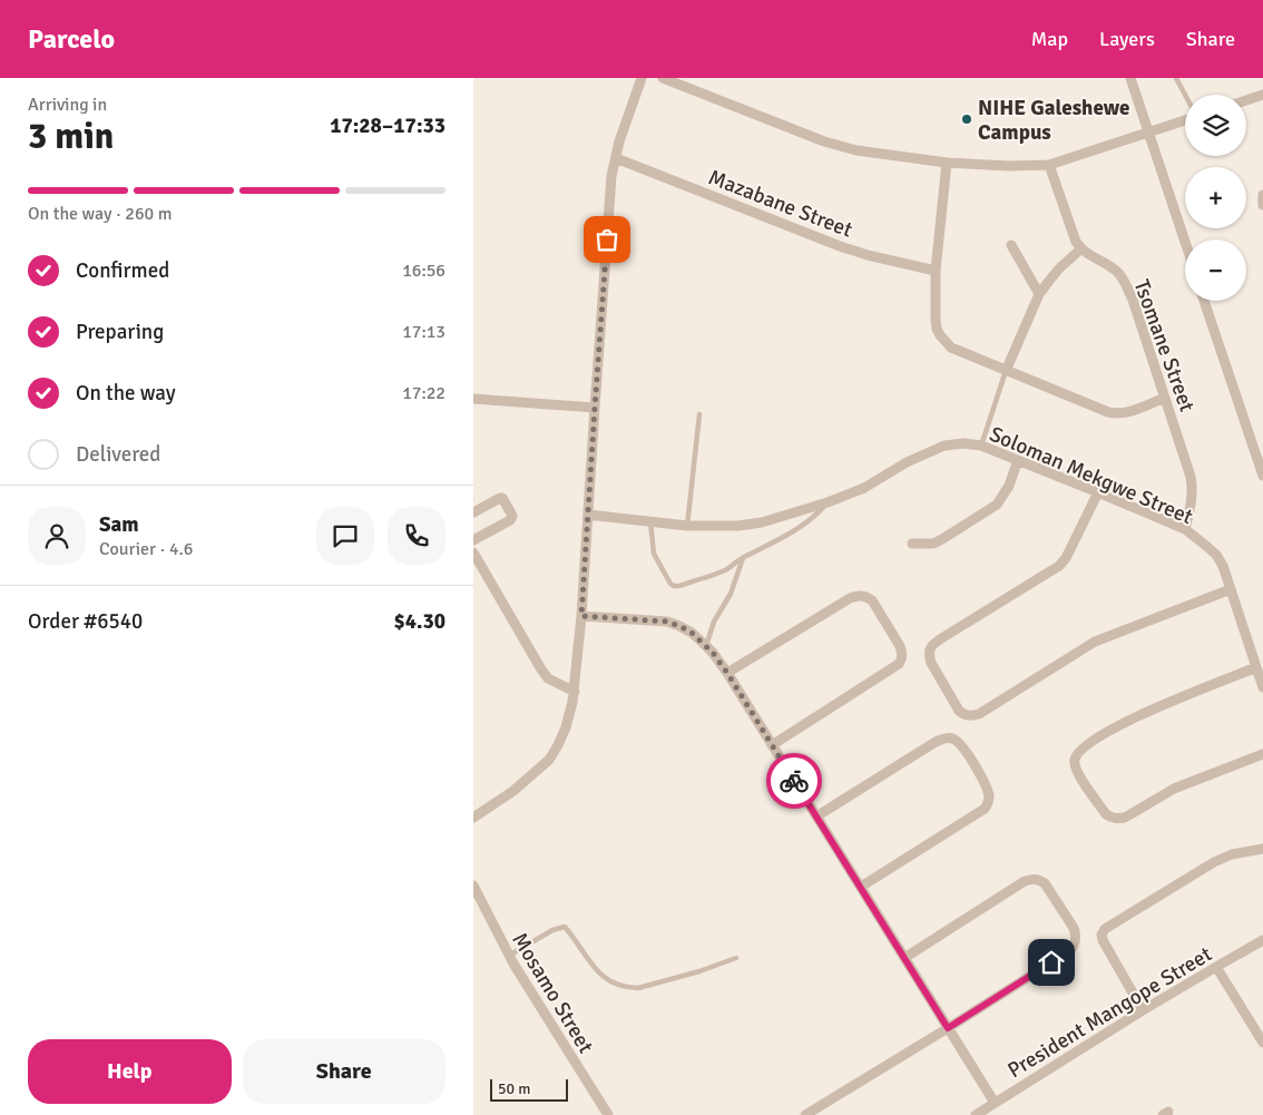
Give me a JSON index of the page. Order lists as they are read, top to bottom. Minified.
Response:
{"streets":{"street":["Mazabane Street","Tsomane Street","Soloman Mekgwe Street","Mosamo Street","President Mangope Street"]},"crossings":[["Tsomane Street","Soloman Mekgwe Street"]],"places":["NIHE Galeshewe Campus"],"scale_bar":"50 m","page":{"header":"Parcelo","nav":["Map","Layers","Share"],"heading":["3 min","Arriving in","17:28–17:33"],"panel":["Sam","Courier · 4.6","Order #6540","$4.30"],"map_buttons":["+","−"],"bar":"On the way · 260 m","list":[["Confirmed","16:56"],["Preparing","17:13"],["On the way","17:22"],"Delivered"],"buttons":["Help","Share"],"scale":"50 m"}}
